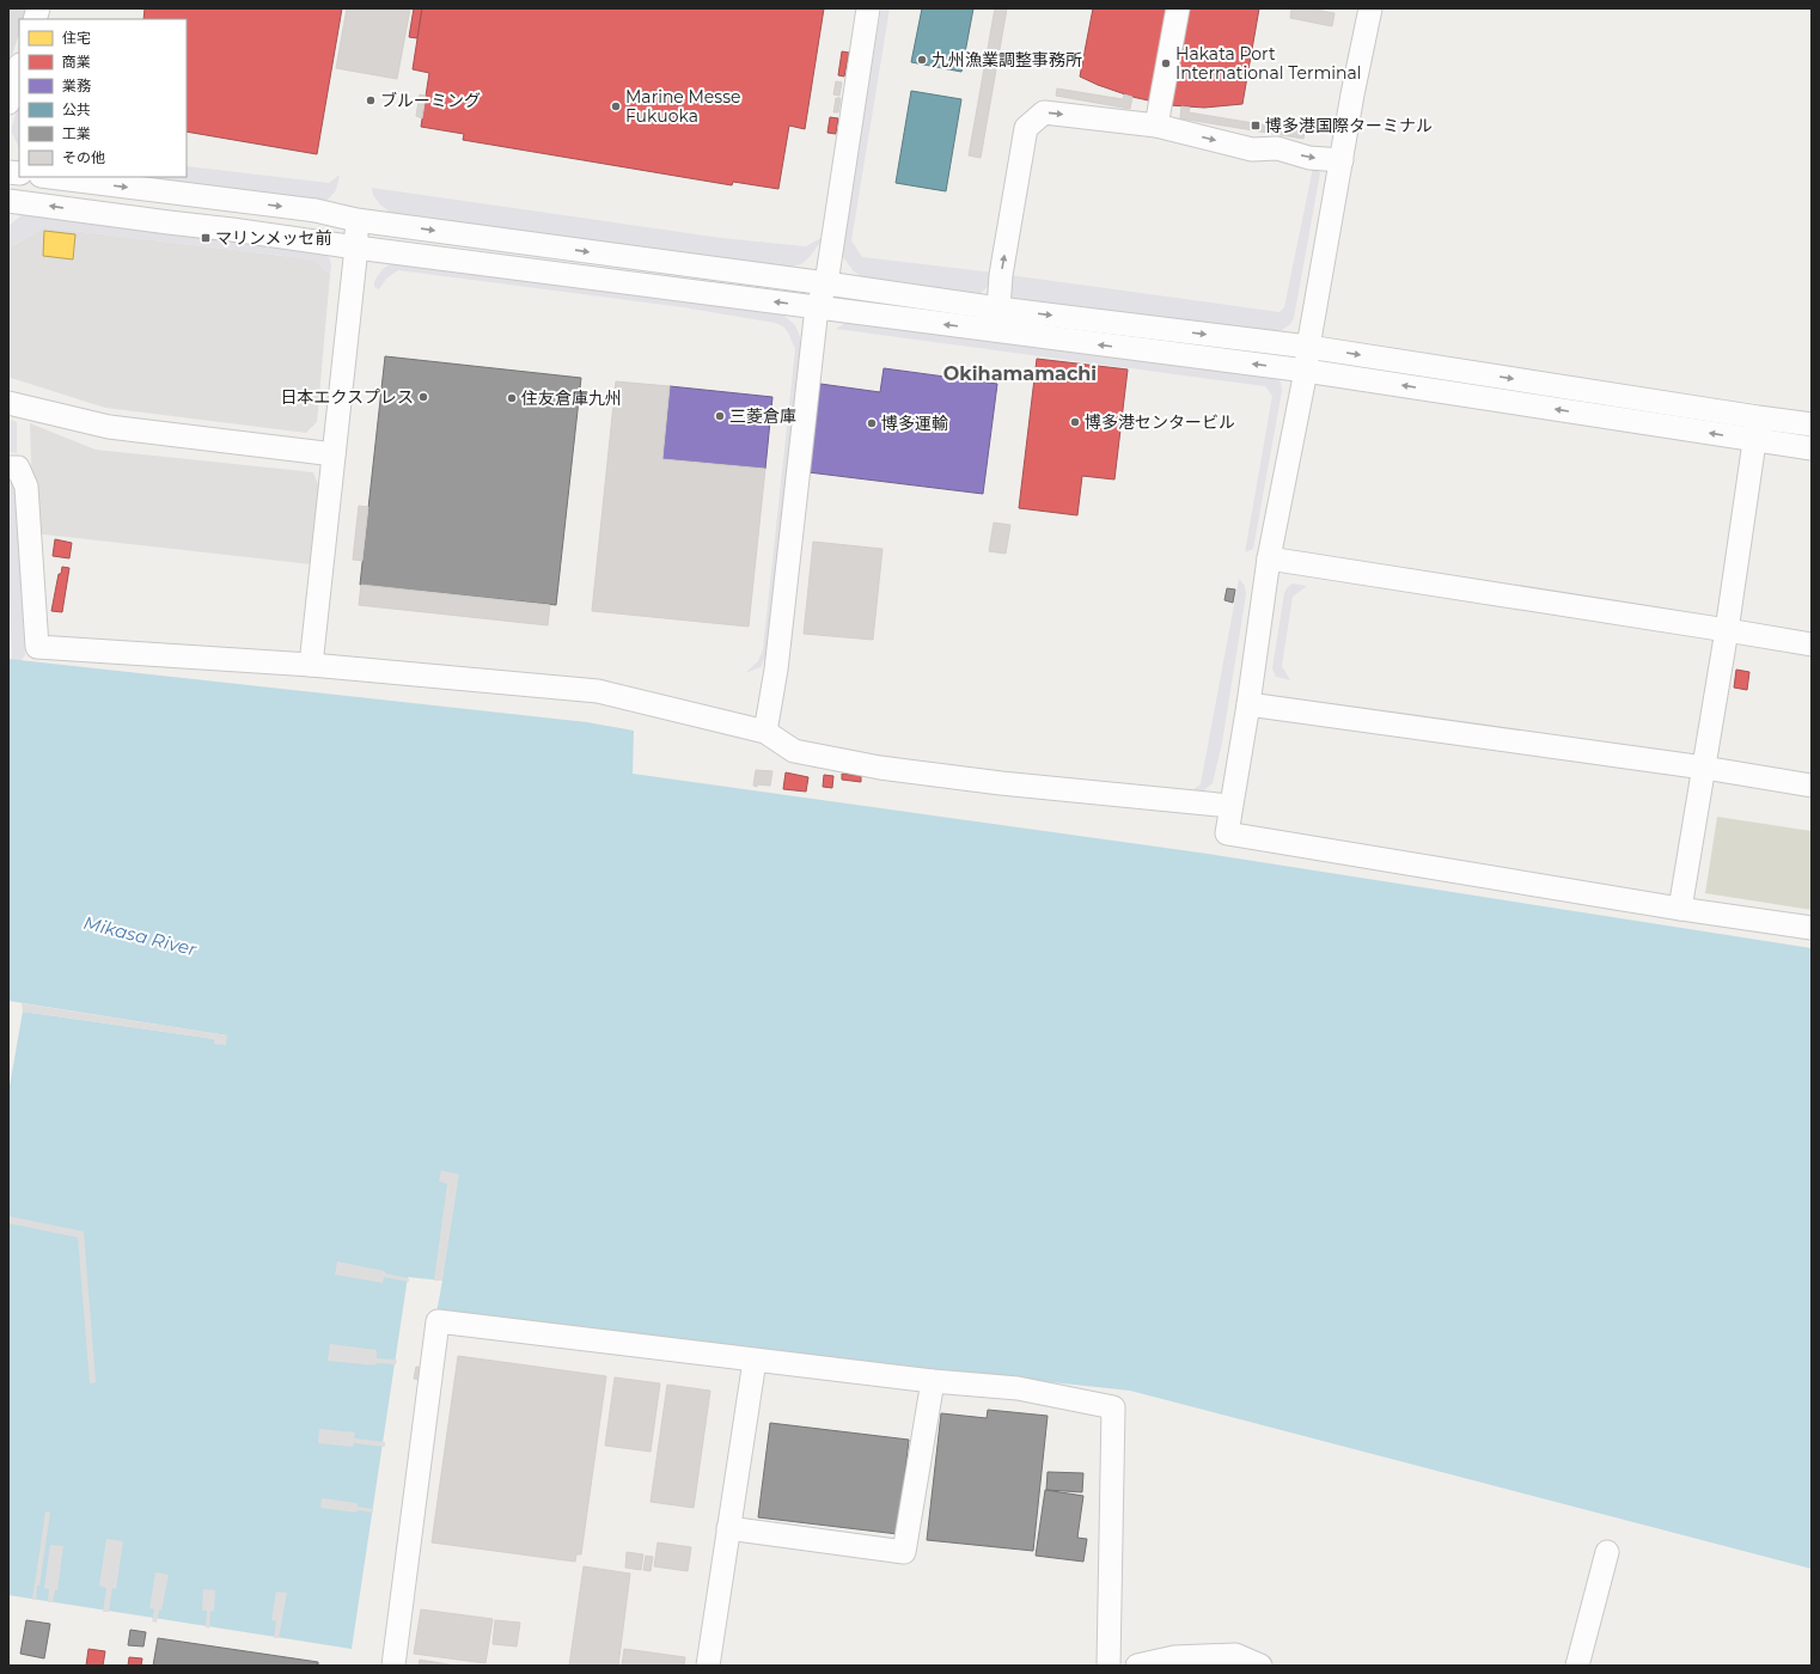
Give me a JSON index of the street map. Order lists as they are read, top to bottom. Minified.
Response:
{"districts":["Okihamamachi"],"water":["Mikasa River"],"places":{"other":["九州漁業調整事務所","Hakata Port International Terminal","ブルーミング","Marine Messe Fukuoka","日本エクスプレス","住友倉庫九州","三菱倉庫","博多港センタービル","博多運輸"],"transit":["博多港国際ターミナル","マリンメッセ前"]},"legend":["住宅","商業","業務","公共","工業","その他"]}
